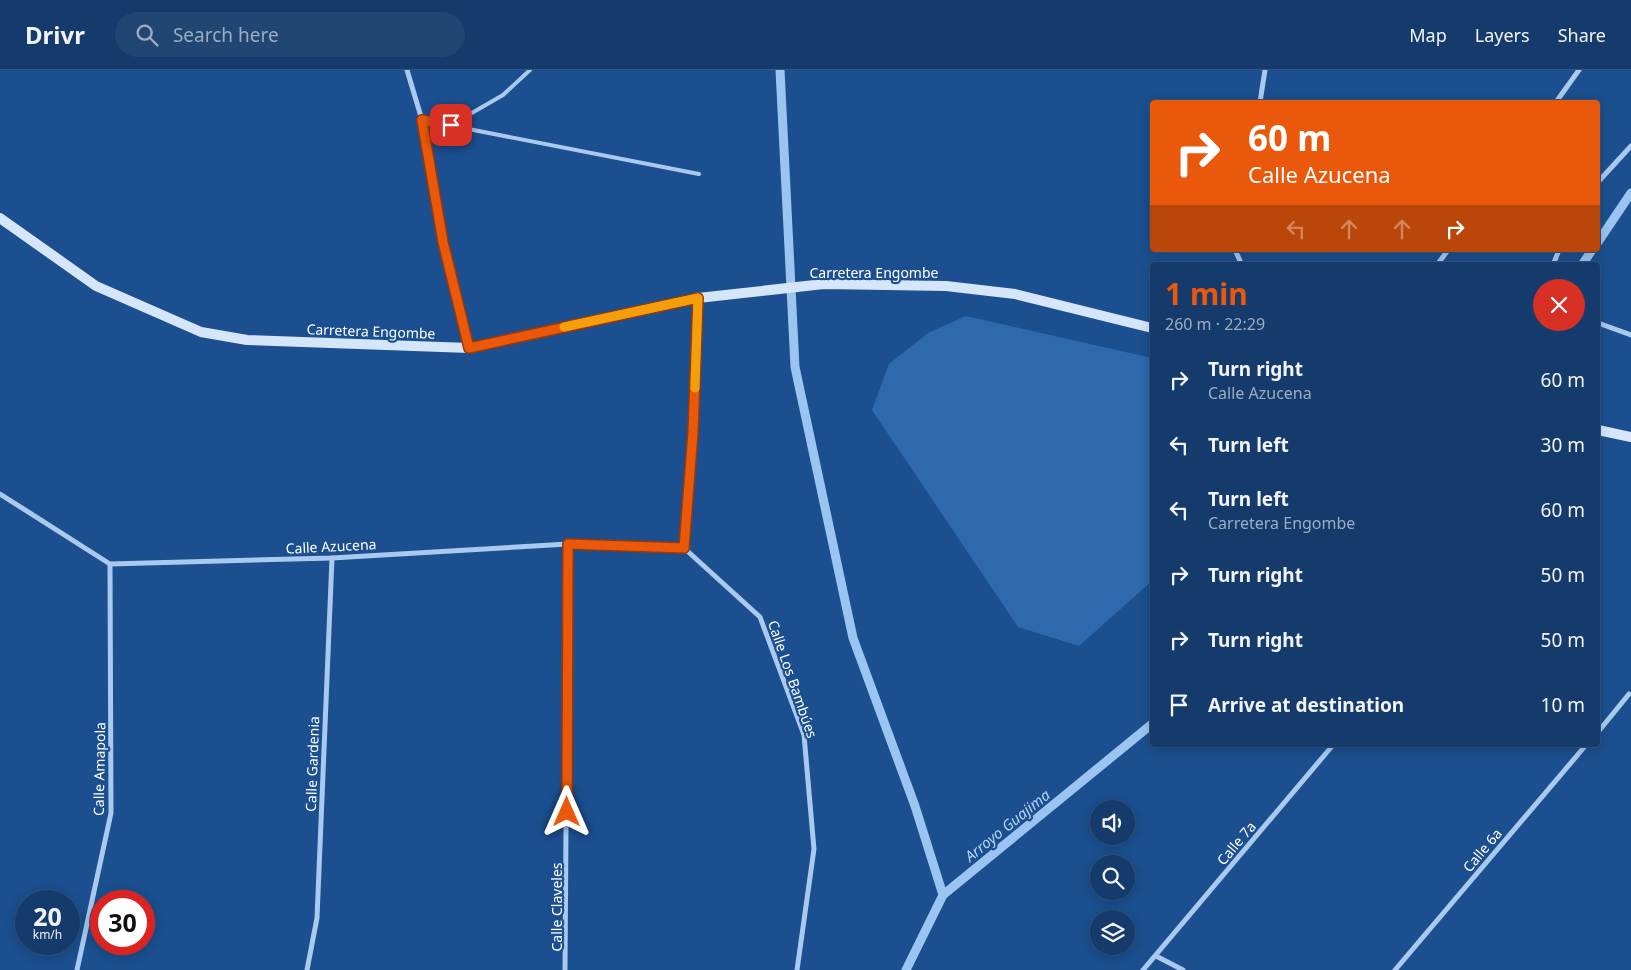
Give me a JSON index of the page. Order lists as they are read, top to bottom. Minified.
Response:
{"streets":{"street":["Carretera Engombe","Calle Azucena","Calle Los Bambúes","Calle Gardenia","Calle Amapola","Calle 7a","Calle 6a","Calle Claveles"]},"crossings":[["Calle Azucena","Calle Los Bambúes"],["Calle Azucena","Calle Gardenia"],["Calle Azucena","Calle Amapola"],["Calle Azucena","Calle Claveles"]],"water":["Arroyo Guajima"],"page":{"header":"Drivr","search":"Search here","nav":["Map","Layers","Share"],"turn":["60 m","Calle Azucena"],"heading":["1 min","260 m · 22:29"],"list":[{"name":"Turn right","note":"Calle Azucena","value":"60 m"},{"name":"Turn left","value":"30 m"},{"name":"Turn left","note":"Carretera Engombe","value":"60 m"},{"name":"Turn right","value":"50 m"},{"name":"Turn right","value":"50 m"},{"name":"Arrive at destination","value":"10 m"}],"speed":"20 km/h","limit":"30"}}
